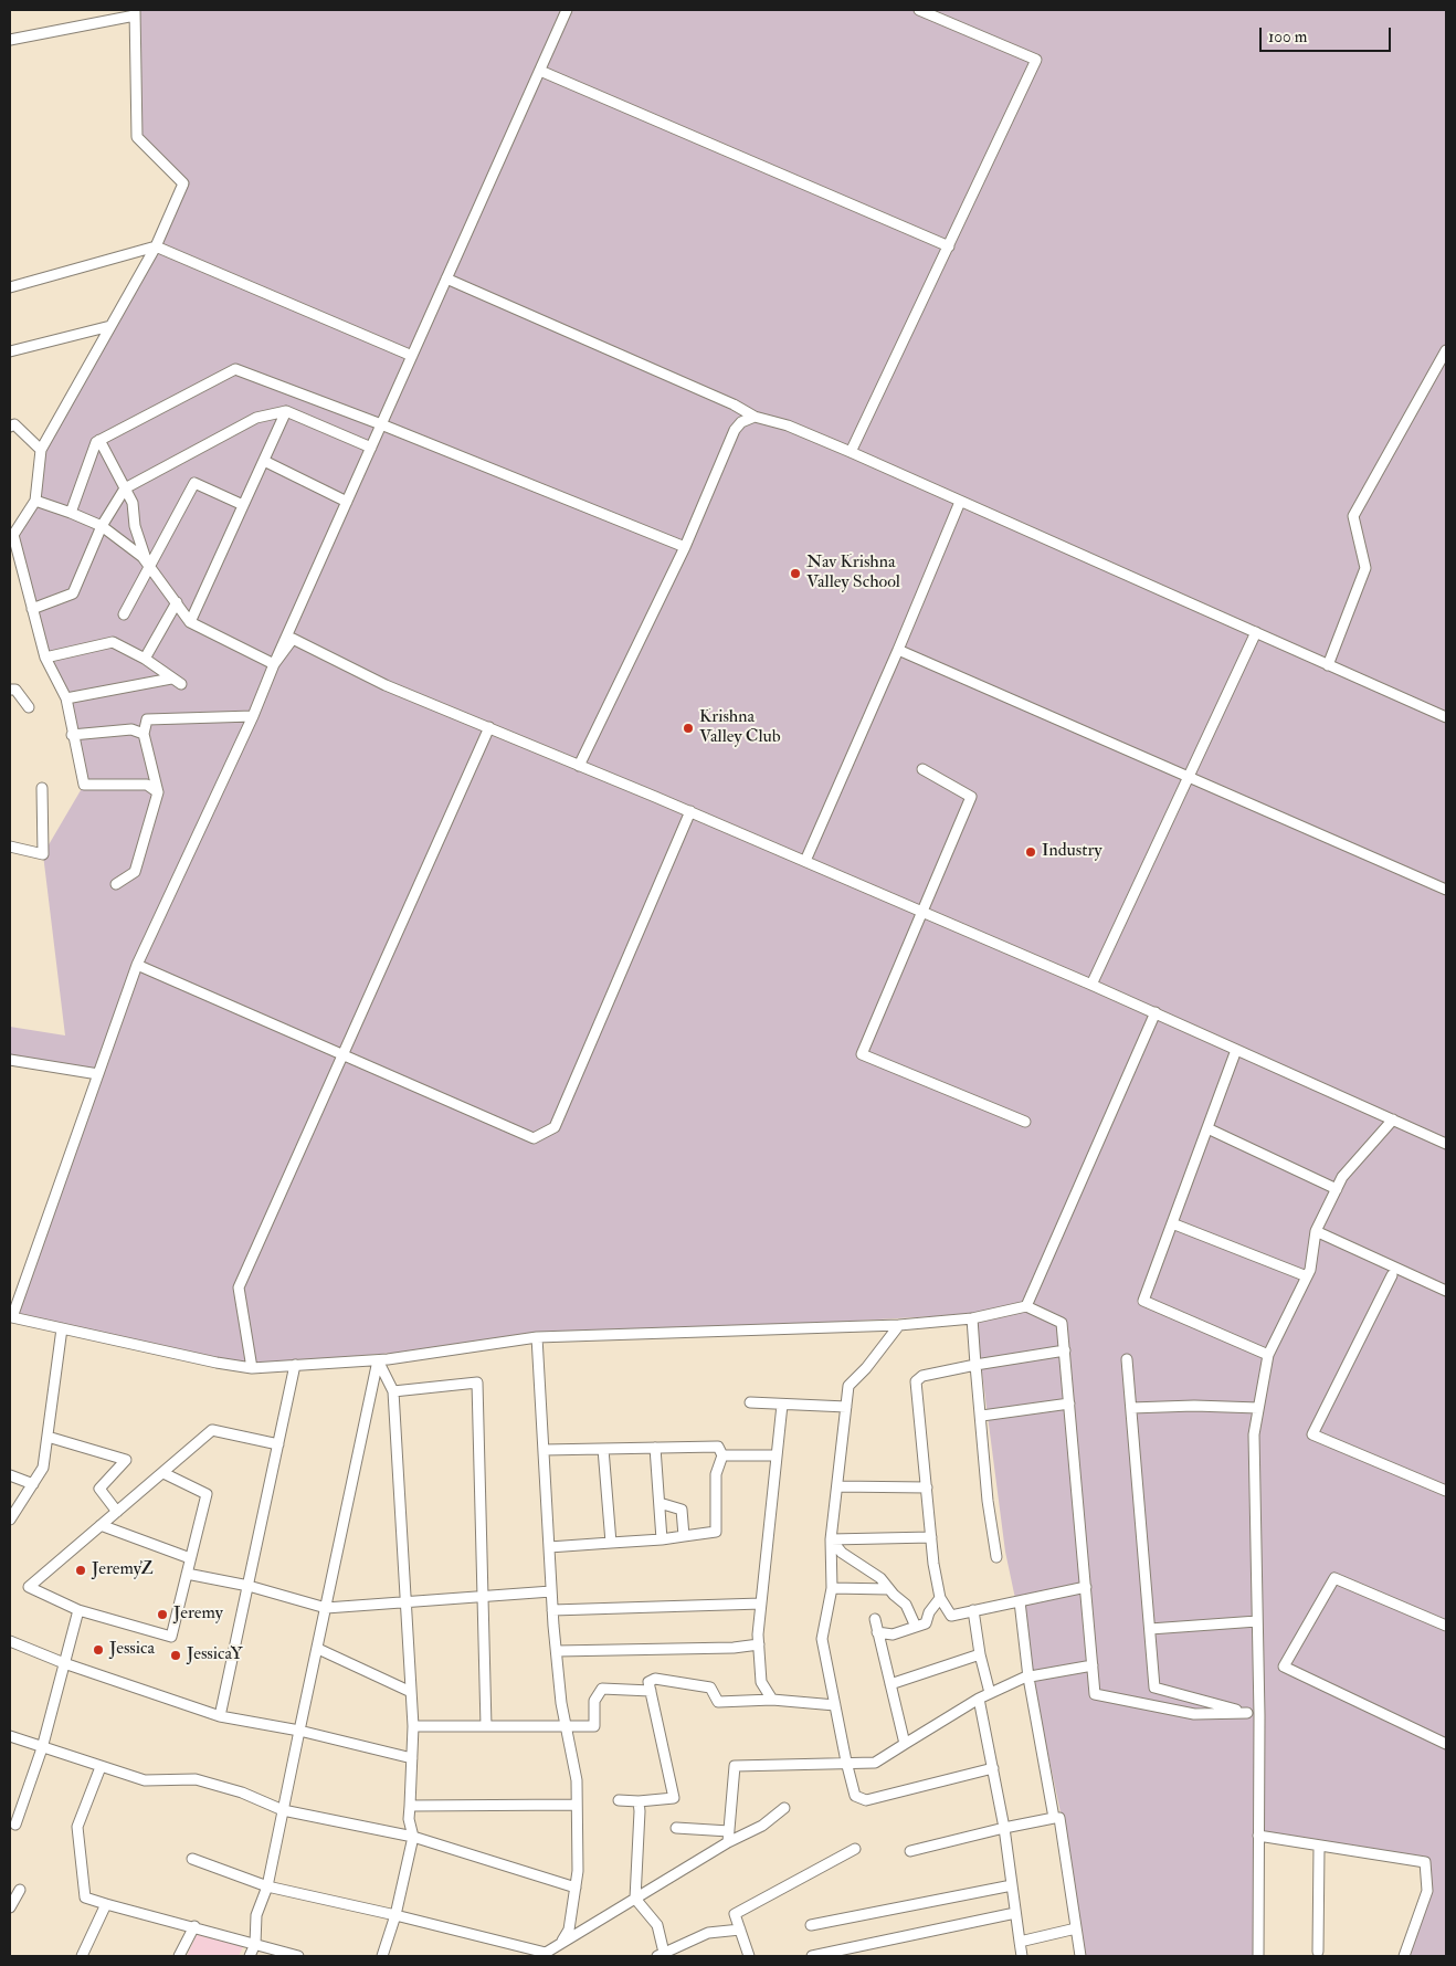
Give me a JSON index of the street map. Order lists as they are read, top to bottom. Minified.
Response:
{"places":["Nav Krishna Valley School","Krishna Valley Club","Industry","JeremyZ","Jeremy","Jessica","JessicaY"],"scale_bar":"100 m"}
